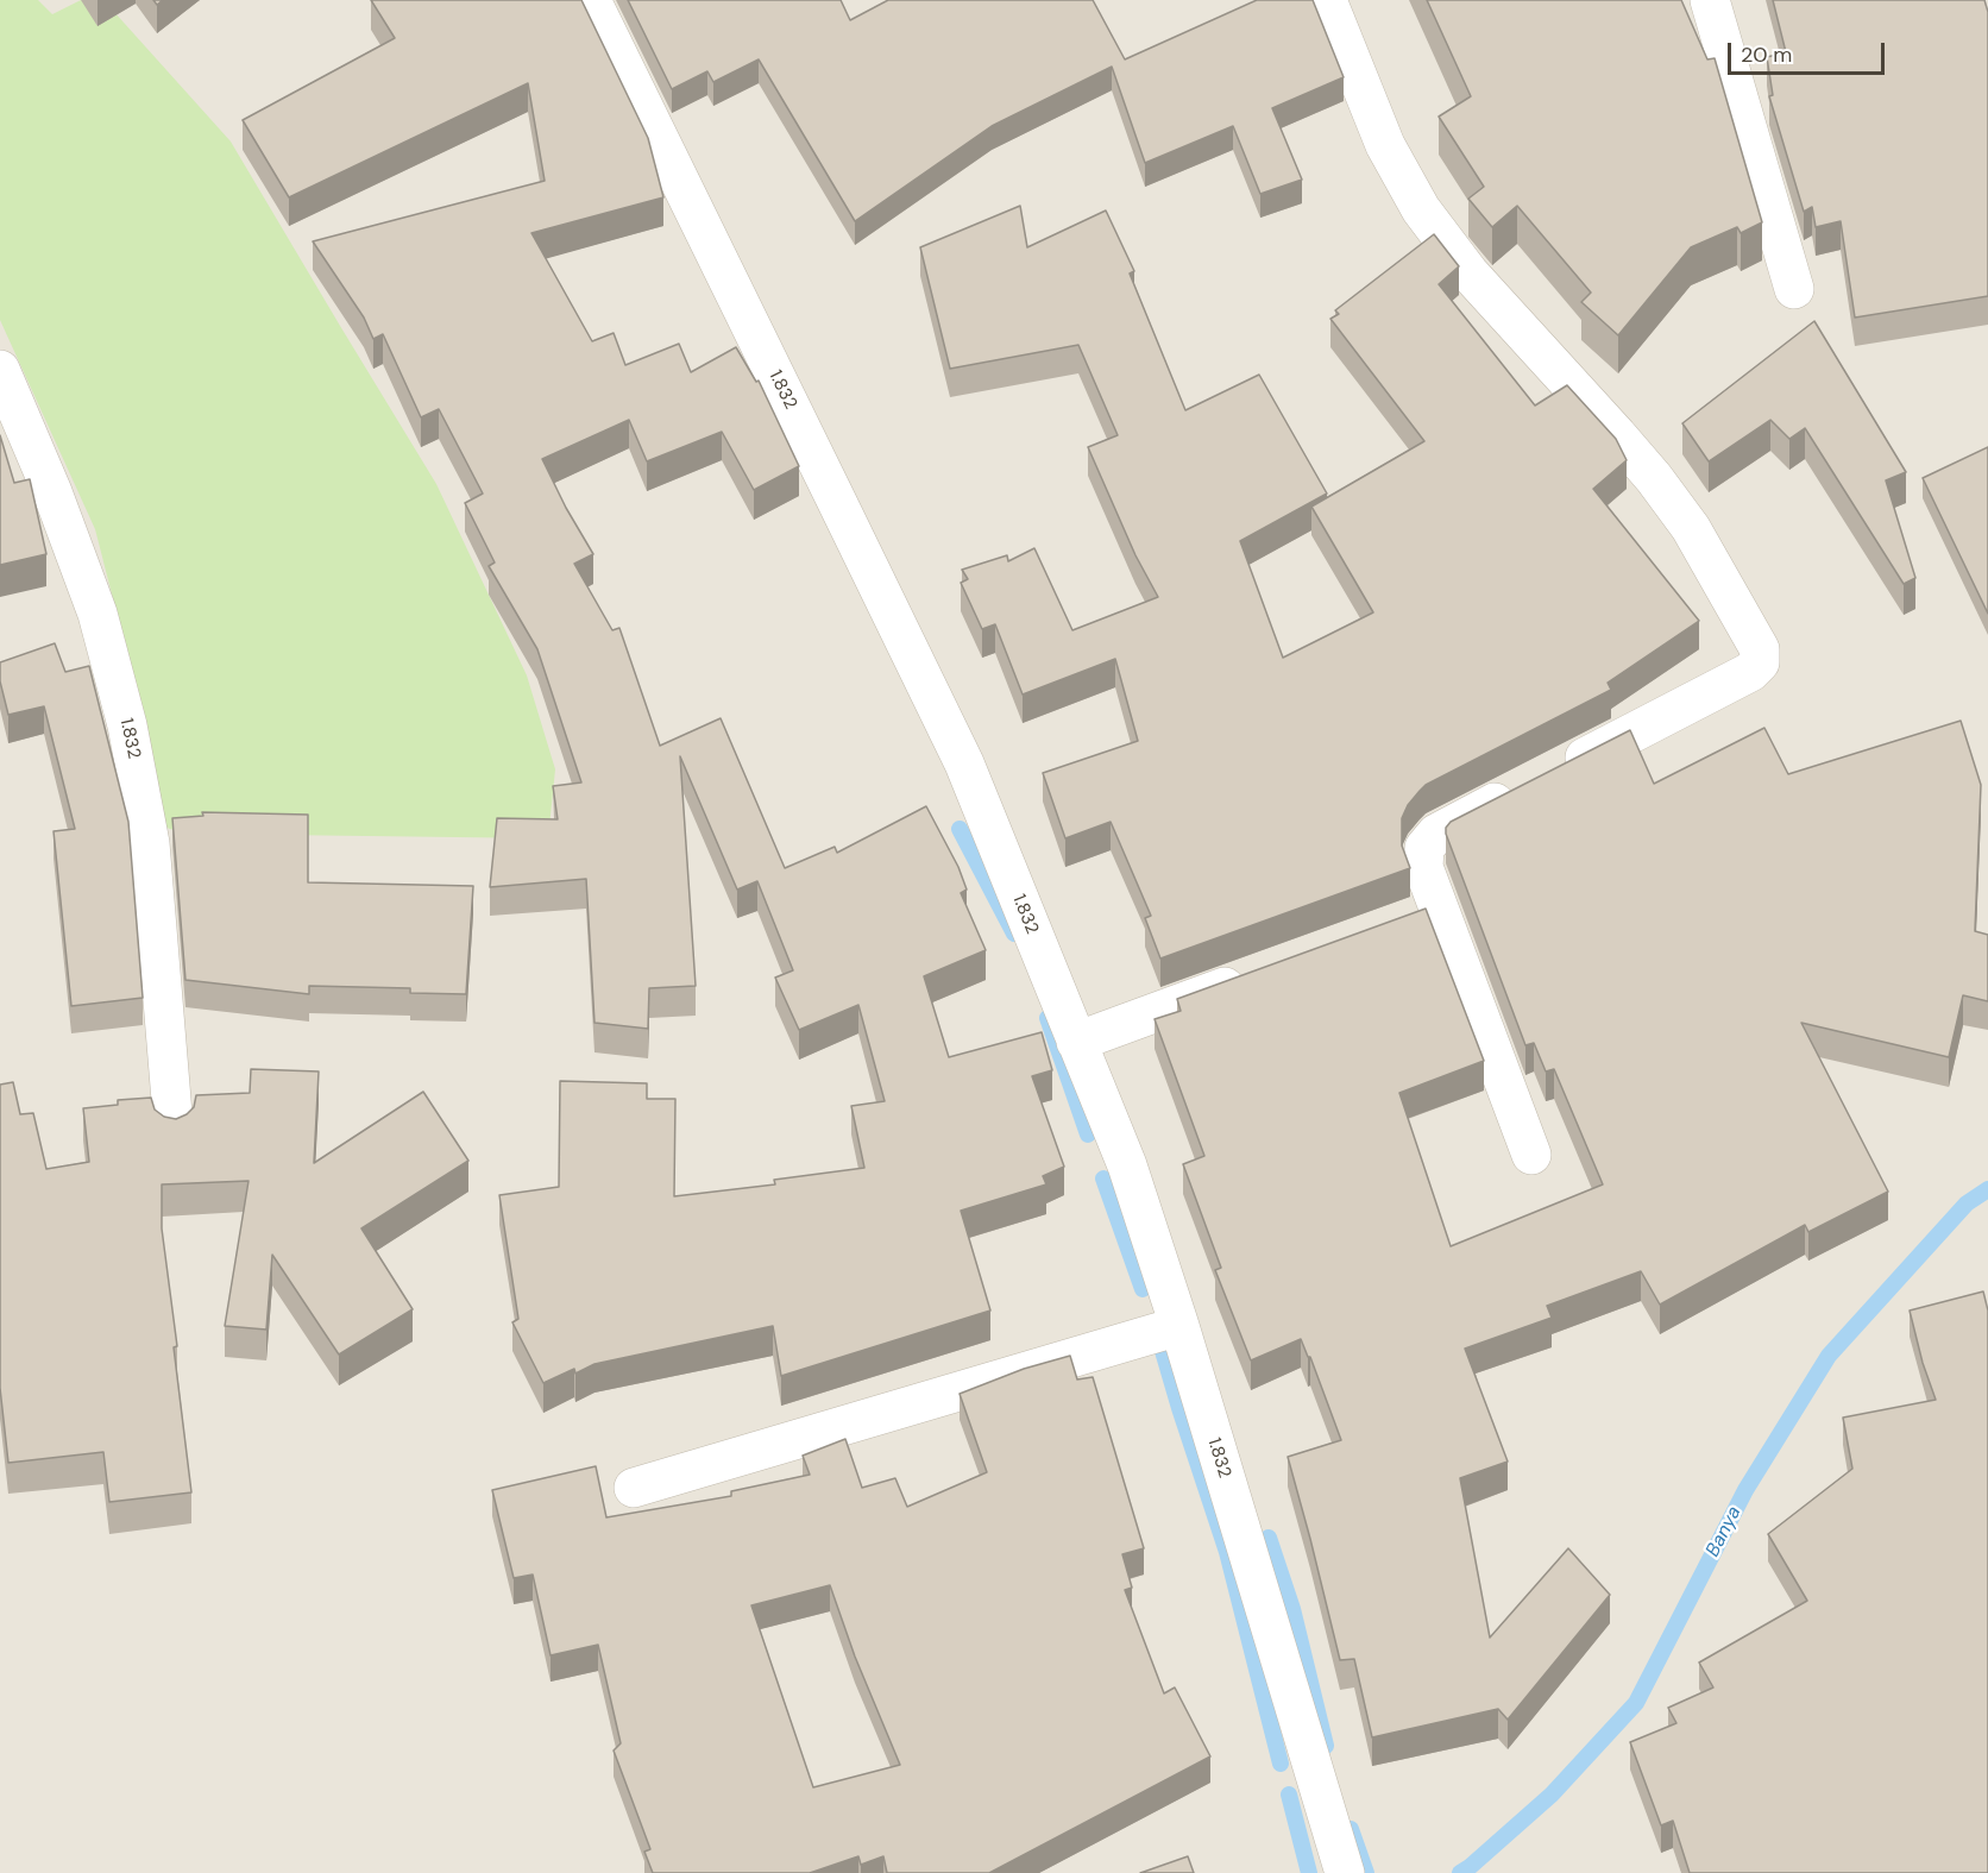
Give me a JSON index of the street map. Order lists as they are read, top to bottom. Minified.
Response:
{"streets":{"street":["1.832"]},"water":["Banya"],"scale_bar":"20 m"}
